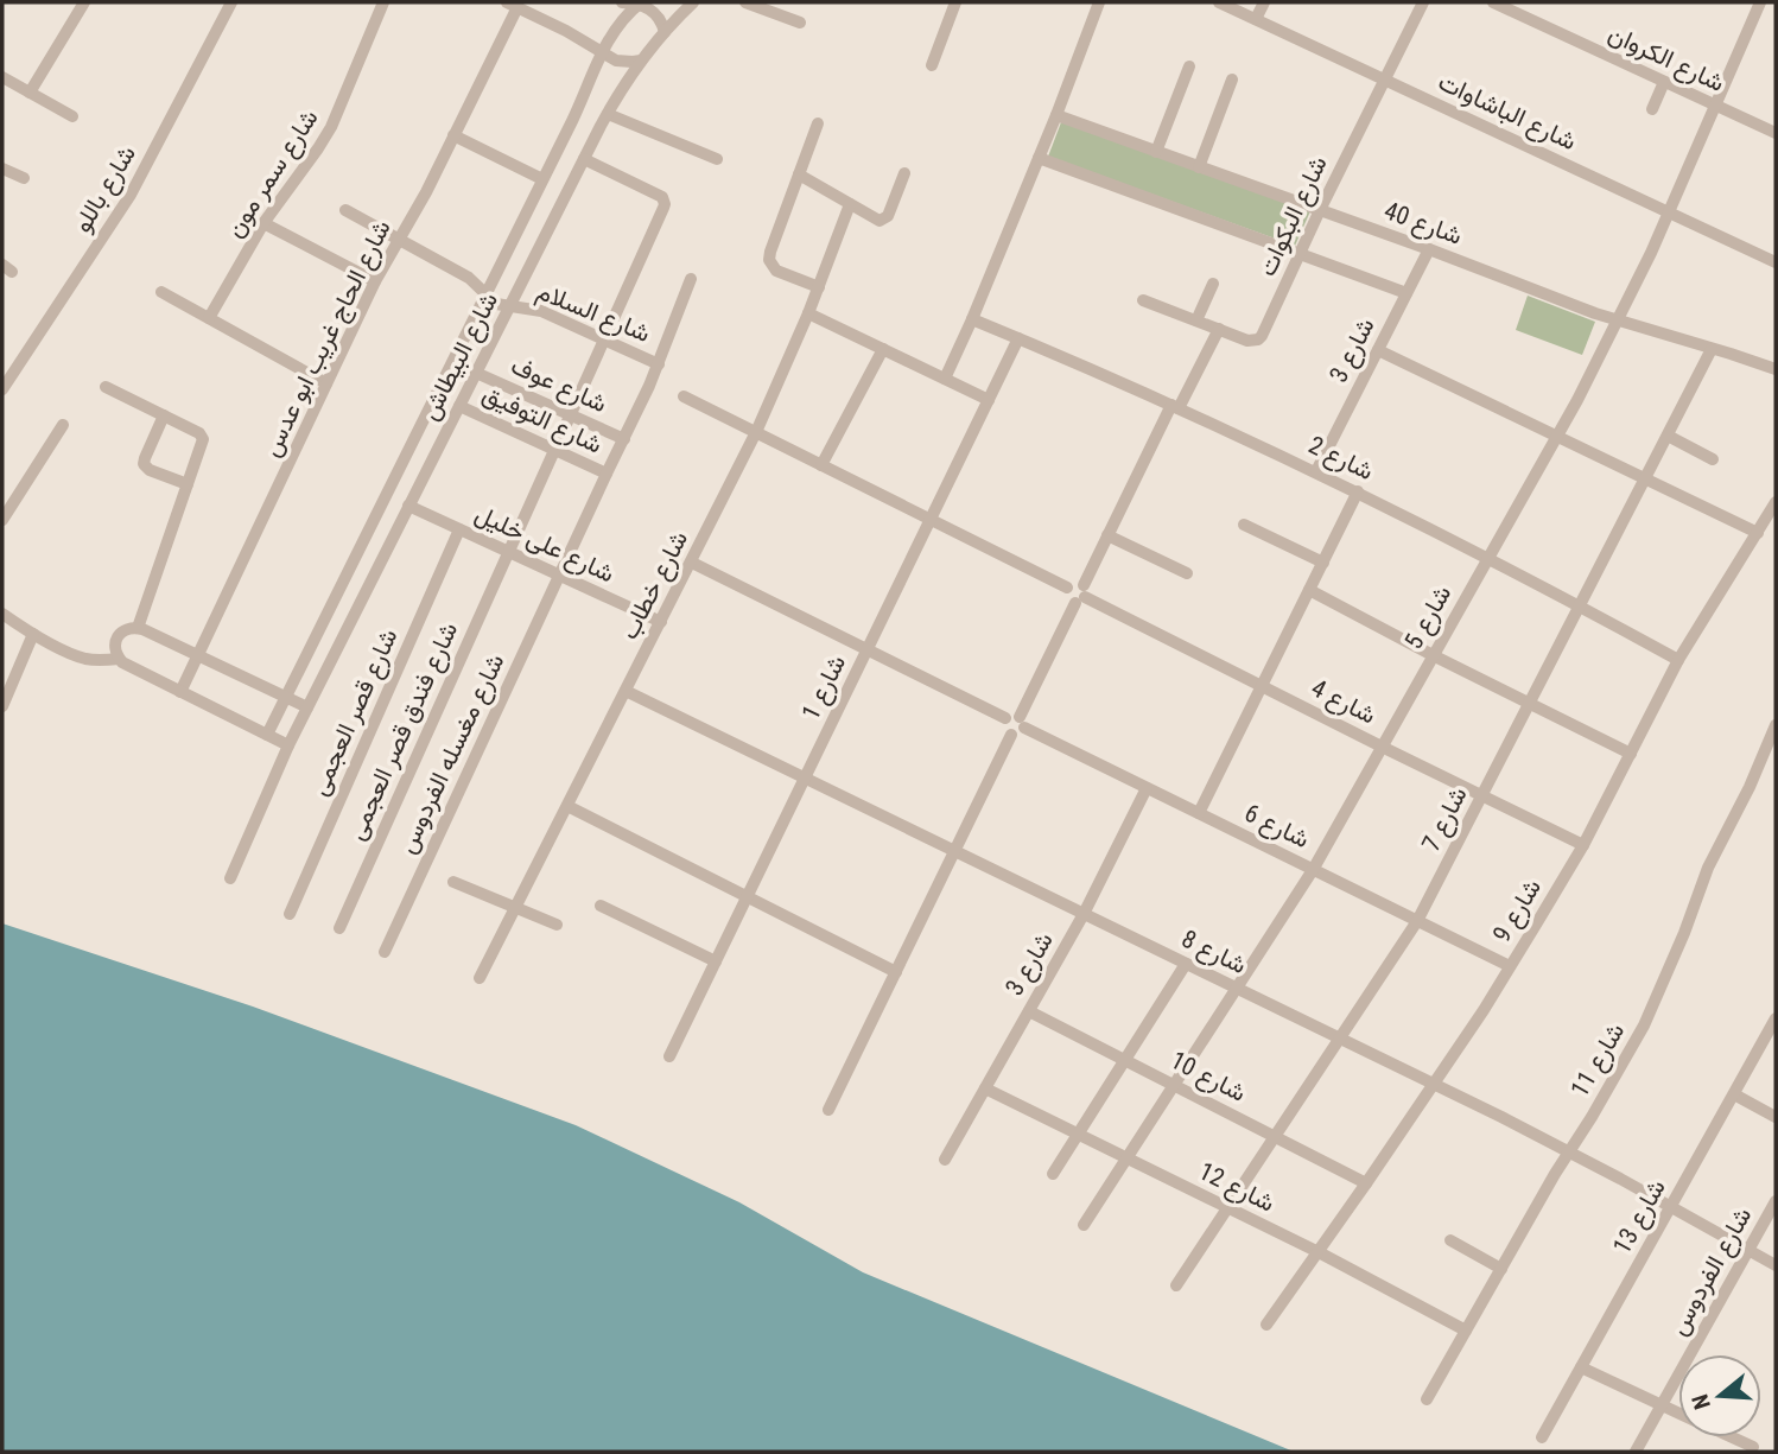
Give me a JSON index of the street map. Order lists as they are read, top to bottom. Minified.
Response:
{"streets":{"street":["شارع الكروان","شارع الباشاوات","شارع سمر مون","شارع باللو","شارع البكوات","شارع 40","شارع السلام","شارع الحاج غريب ابو عدس","شارع 3","شارع البيطاش","شارع عوف","شارع التوفيق","شارع 2","شارع على خليل","شارع خطاب","شارع 5","شارع 1","شارع 4","شارع قصر العجمى","شارع فندق قصر العجمى","شارع مغسله الفردوس","شارع 7","شارع 6","شارع 9","شارع 8","شارع 11","شارع 10","شارع 12","شارع 13","شارع الفردوس"]},"crossings":[["شارع الكروان","شارع 5"],["شارع الباشاوات","شارع البكوات"],["شارع الباشاوات","شارع 5"],["شارع البكوات","شارع 40"],["شارع 40","شارع 3"],["شارع 40","شارع 5"],["شارع 40","شارع 7"],["شارع السلام","شارع الحاج غريب ابو عدس"],["شارع السلام","شارع البيطاش"],["شارع السلام","شارع فندق قصر العجمى"],["شارع السلام","شارع مغسله الفردوس"],["شارع 3","شارع 2"],["شارع 3","شارع 6"],["شارع 3","شارع 8"],["شارع 3","شارع 10"],["شارع 3","شارع 12"],["شارع البيطاش","شارع عوف"],["شارع البيطاش","شارع التوفيق"],["شارع البيطاش","شارع على خليل"],["شارع البيطاش","شارع فندق قصر العجمى"],["شارع عوف","شارع فندق قصر العجمى"],["شارع عوف","شارع مغسله الفردوس"],["شارع التوفيق","شارع فندق قصر العجمى"],["شارع التوفيق","شارع مغسله الفردوس"],["شارع 2","شارع 5"],["شارع 2","شارع 1"],["شارع 2","شارع 7"],["شارع 2","شارع 9"],["شارع على خليل","شارع خطاب"],["شارع على خليل","شارع قصر العجمى"],["شارع على خليل","شارع فندق قصر العجمى"],["شارع على خليل","شارع مغسله الفردوس"],["شارع خطاب","شارع 8"],["شارع 5","شارع 4"],["شارع 5","شارع 6"],["شارع 5","شارع 8"],["شارع 5","شارع 10"],["شارع 5","شارع 12"],["شارع 1","شارع 8"],["شارع 4","شارع 7"],["شارع 4","شارع 9"],["شارع 7","شارع 6"],["شارع 7","شارع 8"],["شارع 7","شارع 10"],["شارع 7","شارع 12"],["شارع 6","شارع 9"],["شارع 9","شارع 8"],["شارع 9","شارع 10"],["شارع 9","شارع 12"],["شارع 8","شارع 11"],["شارع 8","شارع 13"],["شارع 8","شارع الفردوس"],["شارع 11","شارع 12"]],"north":"left"}
